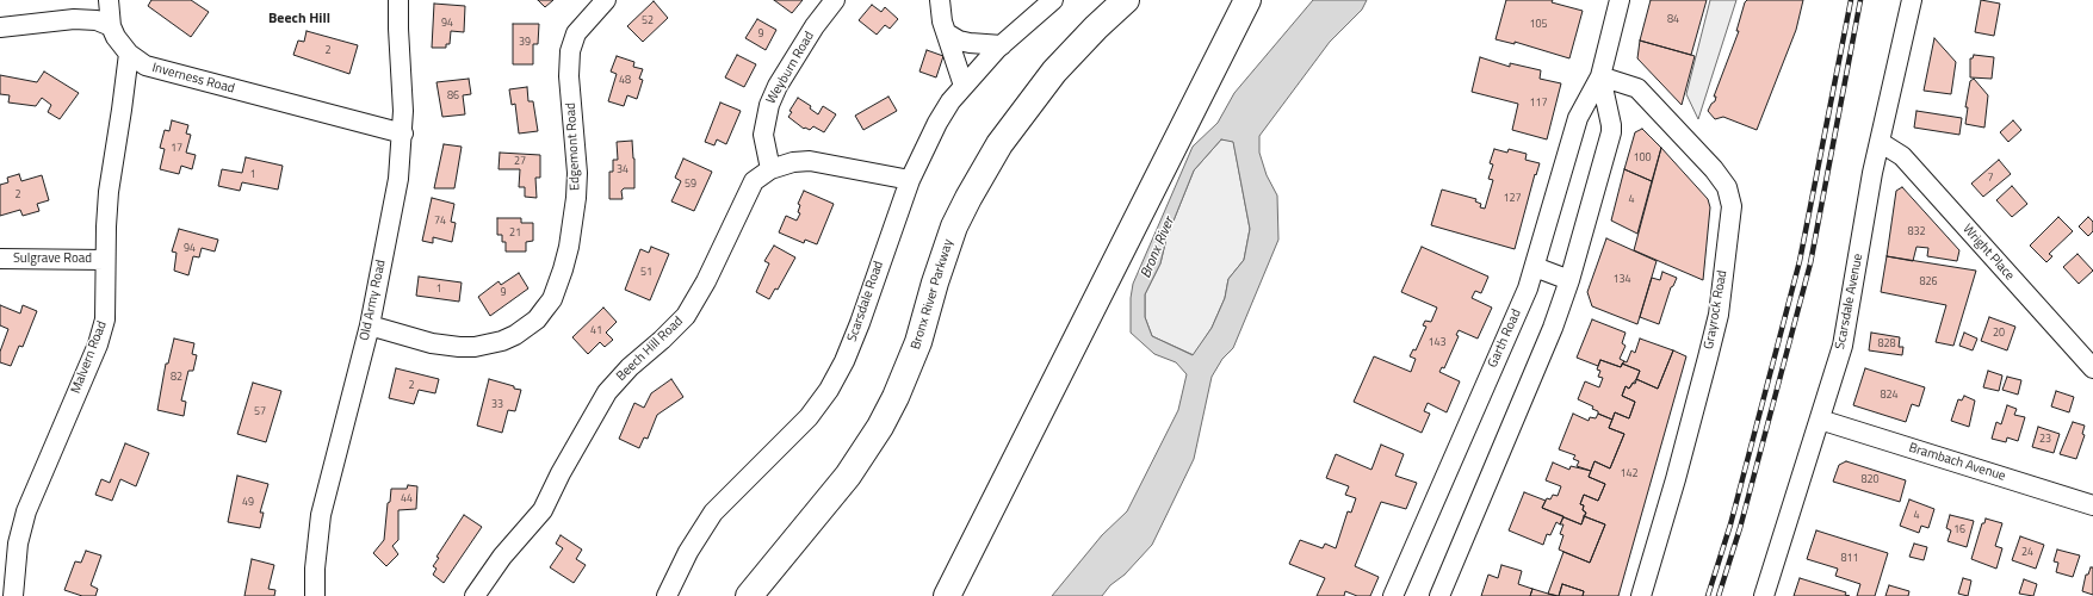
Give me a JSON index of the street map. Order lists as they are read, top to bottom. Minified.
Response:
{"streets":{"highway":["Bronx River Parkway"],"street":["Weyburn Road","Inverness Road","Edgemont Road","Wright Place","Sulgrave Road","Old Army Road","Scarsdale Road","Scarsdale Avenue","Grayrock Road","Garth Road","Beech Hill Road","Malvern Road","Brambach Avenue"]},"crossings":[["Weyburn Road","Beech Hill Road"],["Inverness Road","Old Army Road"],["Inverness Road","Malvern Road"],["Edgemont Road","Old Army Road"],["Wright Place","Scarsdale Avenue"],["Sulgrave Road","Malvern Road"],["Scarsdale Road","Beech Hill Road"],["Scarsdale Avenue","Brambach Avenue"],["Grayrock Road","Garth Road"]],"districts":["Beech Hill"],"water":["Bronx River"],"house_numbers":["84","52","94","105","9","39","2","48","86","117","17","100","27","34","1","7","59","2","127","4","74","832","21","94","51","134","826","1","9","41","20","143","828","82","2","824","33","57","23","142","820","44","49","4","16","24","811"]}
